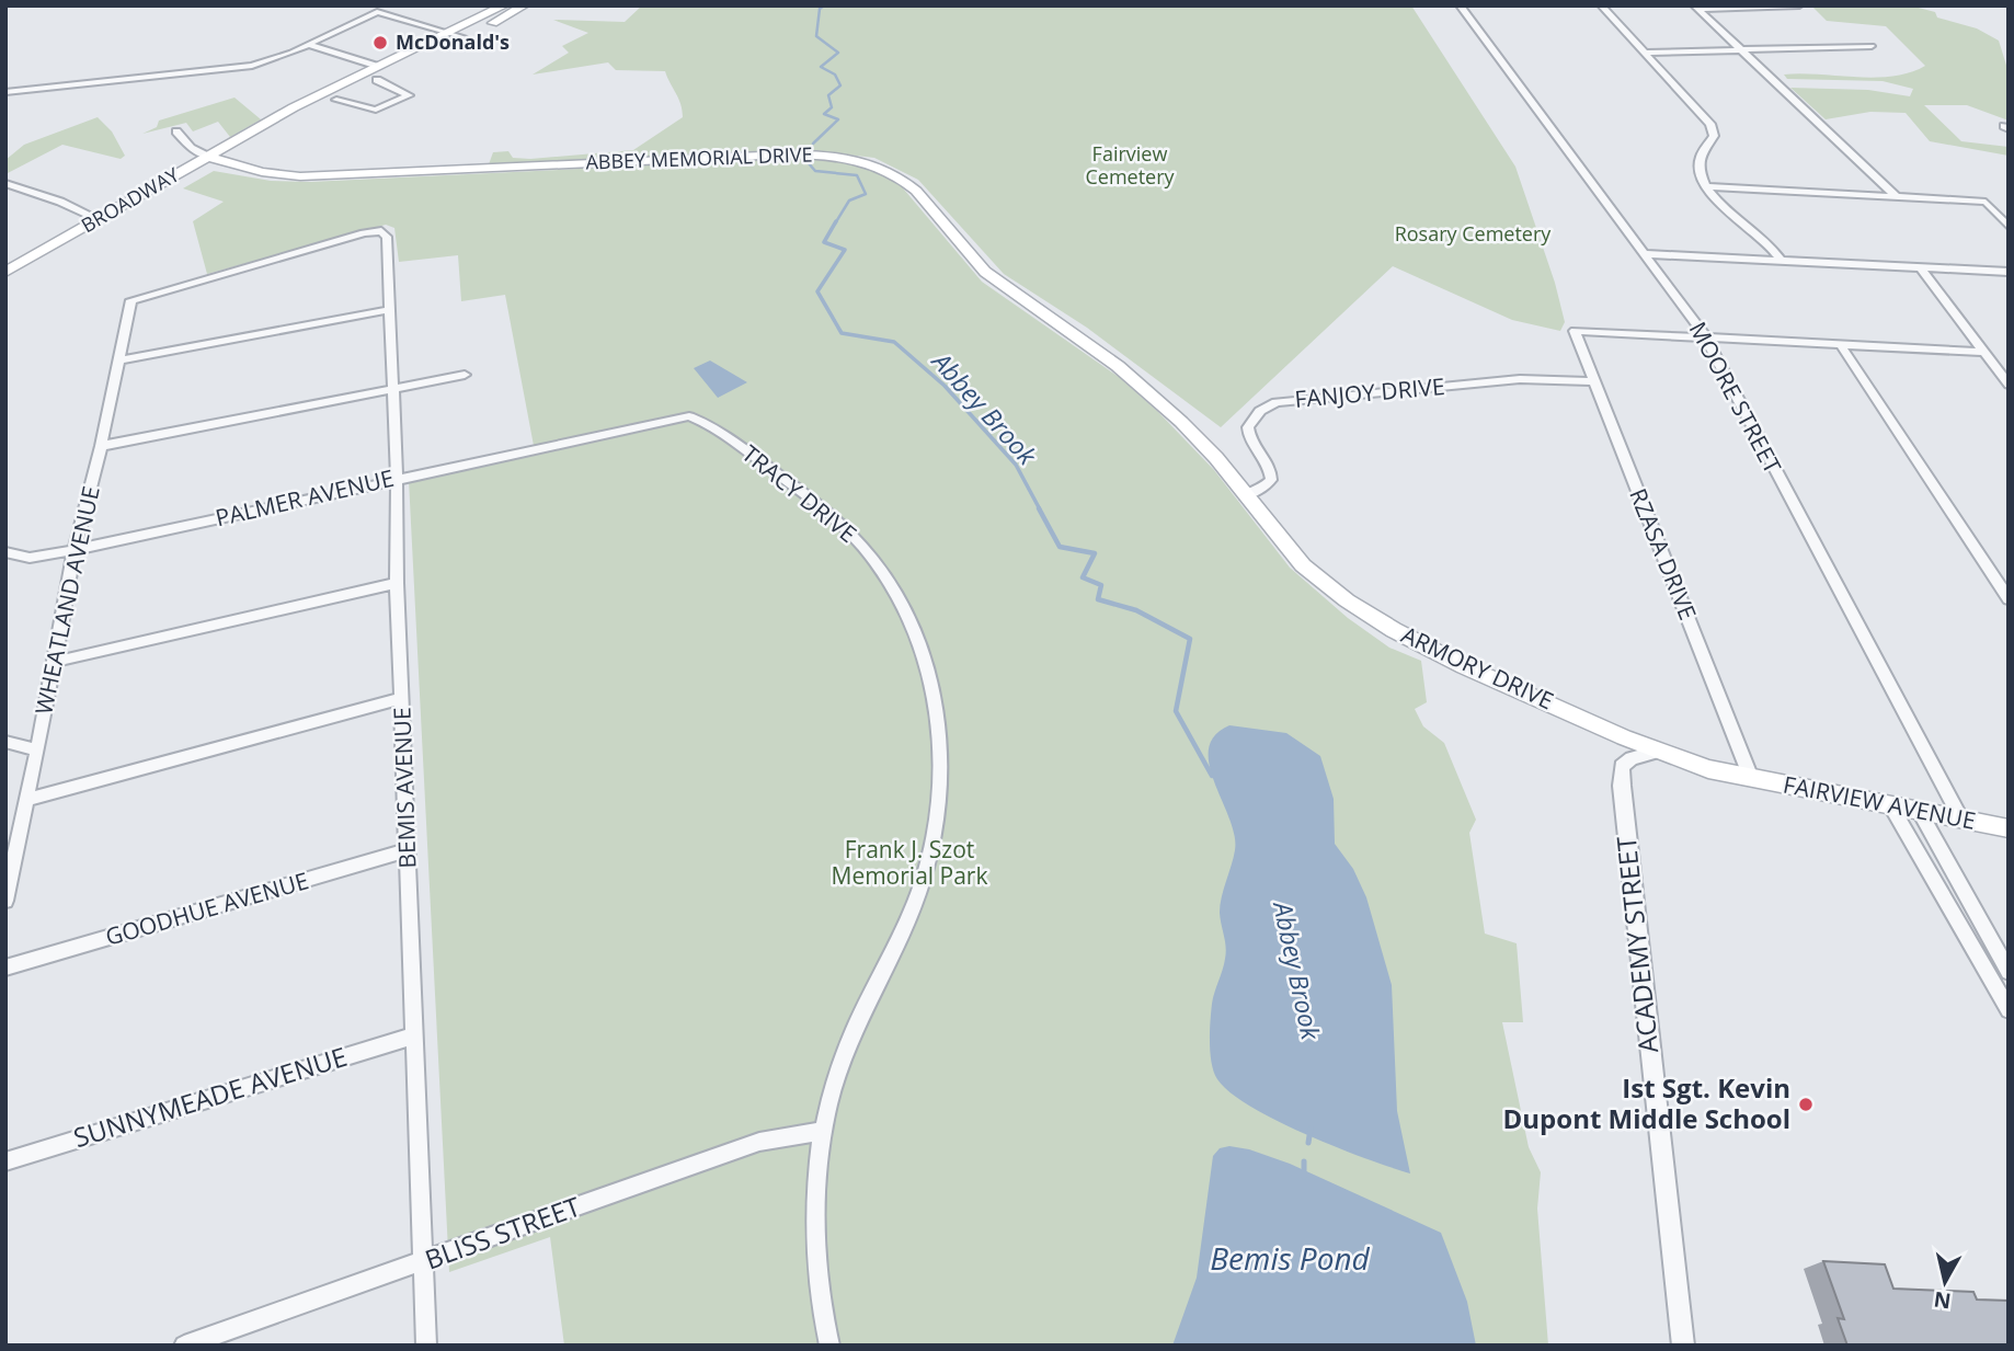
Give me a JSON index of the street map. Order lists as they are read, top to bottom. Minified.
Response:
{"streets":{"main road":["ABBEY MEMORIAL DRIVE","BROADWAY","ARMORY DRIVE","FAIRVIEW AVENUE"],"street":["FANJOY DRIVE","MOORE STREET","TRACY DRIVE","PALMER AVENUE","RZASA DRIVE","WHEATLAND AVENUE","BEMIS AVENUE","GOODHUE AVENUE","ACADEMY STREET","SUNNYMEADE AVENUE","BLISS STREET"]},"crossings":[["ABBEY MEMORIAL DRIVE","BROADWAY"],["ABBEY MEMORIAL DRIVE","FANJOY DRIVE"],["ABBEY MEMORIAL DRIVE","ARMORY DRIVE"],["FANJOY DRIVE","RZASA DRIVE"],["FANJOY DRIVE","ARMORY DRIVE"],["MOORE STREET","RZASA DRIVE"],["MOORE STREET","FAIRVIEW AVENUE"],["TRACY DRIVE","PALMER AVENUE"],["TRACY DRIVE","BLISS STREET"],["PALMER AVENUE","WHEATLAND AVENUE"],["PALMER AVENUE","BEMIS AVENUE"],["RZASA DRIVE","ARMORY DRIVE"],["RZASA DRIVE","FAIRVIEW AVENUE"],["WHEATLAND AVENUE","BEMIS AVENUE"],["ARMORY DRIVE","FAIRVIEW AVENUE"],["ARMORY DRIVE","ACADEMY STREET"],["BEMIS AVENUE","GOODHUE AVENUE"],["BEMIS AVENUE","SUNNYMEADE AVENUE"],["BEMIS AVENUE","BLISS STREET"]],"water":["Abbey Brook","Bemis Pond"],"parks":["Fairview Cemetery","Rosary Cemetery","Frank J. Szot Memorial Park"],"places":["McDonald's","Ist Sgt. Kevin Dupont Middle School"],"north":"bottom"}
